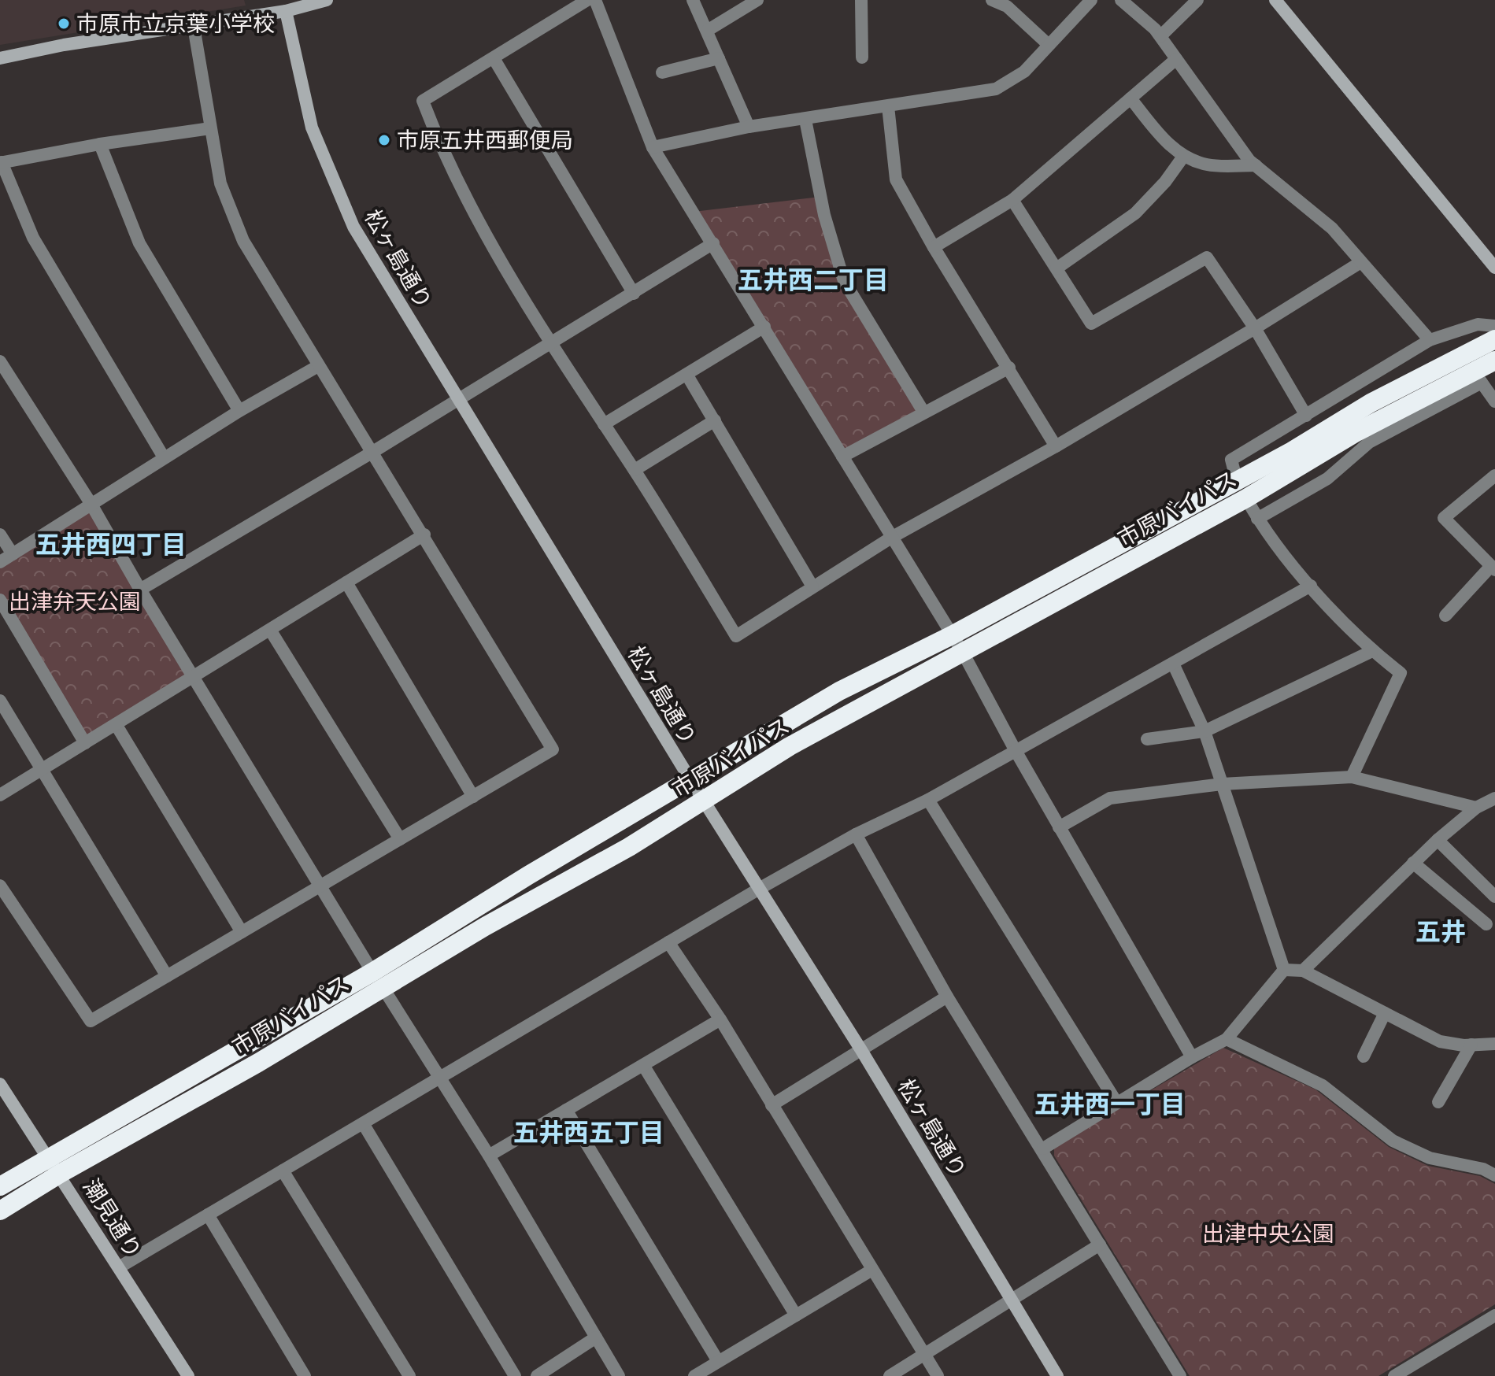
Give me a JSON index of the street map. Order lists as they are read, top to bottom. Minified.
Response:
{"streets":{"highway":["市原バイパス"],"street":["松ヶ島通り","潮見通り"]},"crossings":[["松ヶ島通り","市原バイパス"],["市原バイパス","潮見通り"]],"districts":["五井西二丁目","五井西四丁目","五井","五井西一丁目","五井西五丁目"],"parks":["出津弁天公園","出津中央公園"],"places":["市原市立京葉小学校","市原五井西郵便局"]}
